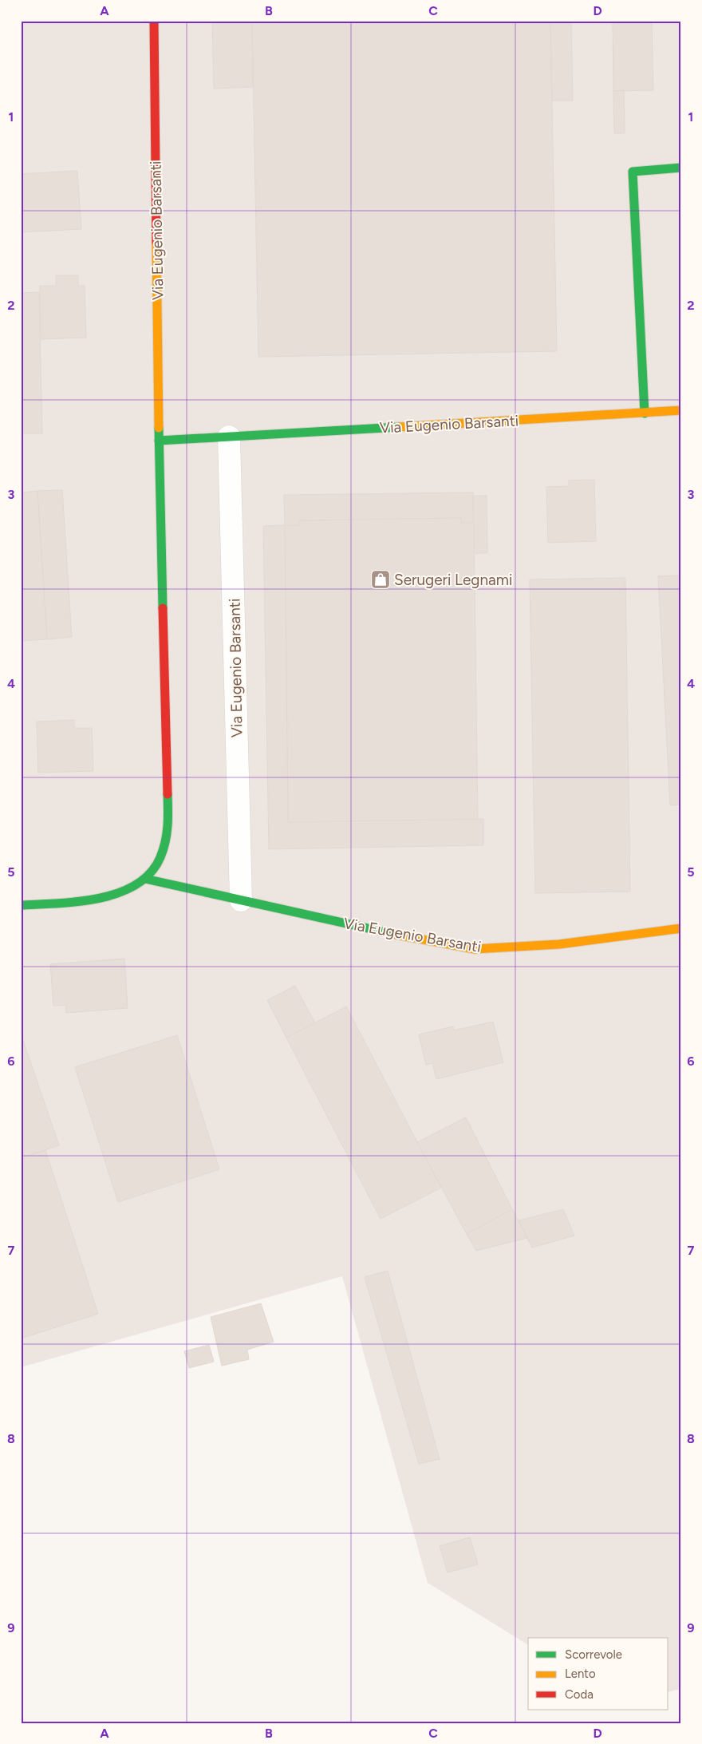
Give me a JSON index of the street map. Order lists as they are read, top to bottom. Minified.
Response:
{"streets":{"street":["Via Eugenio Barsanti"]},"places":{"shop":["Serugeri Legnami"]},"legend":["Scorrevole","Lento","Coda"],"grid":{"columns":["A","B","C","D"],"rows":["1","2","3","4","5","6","7","8","9"]}}
